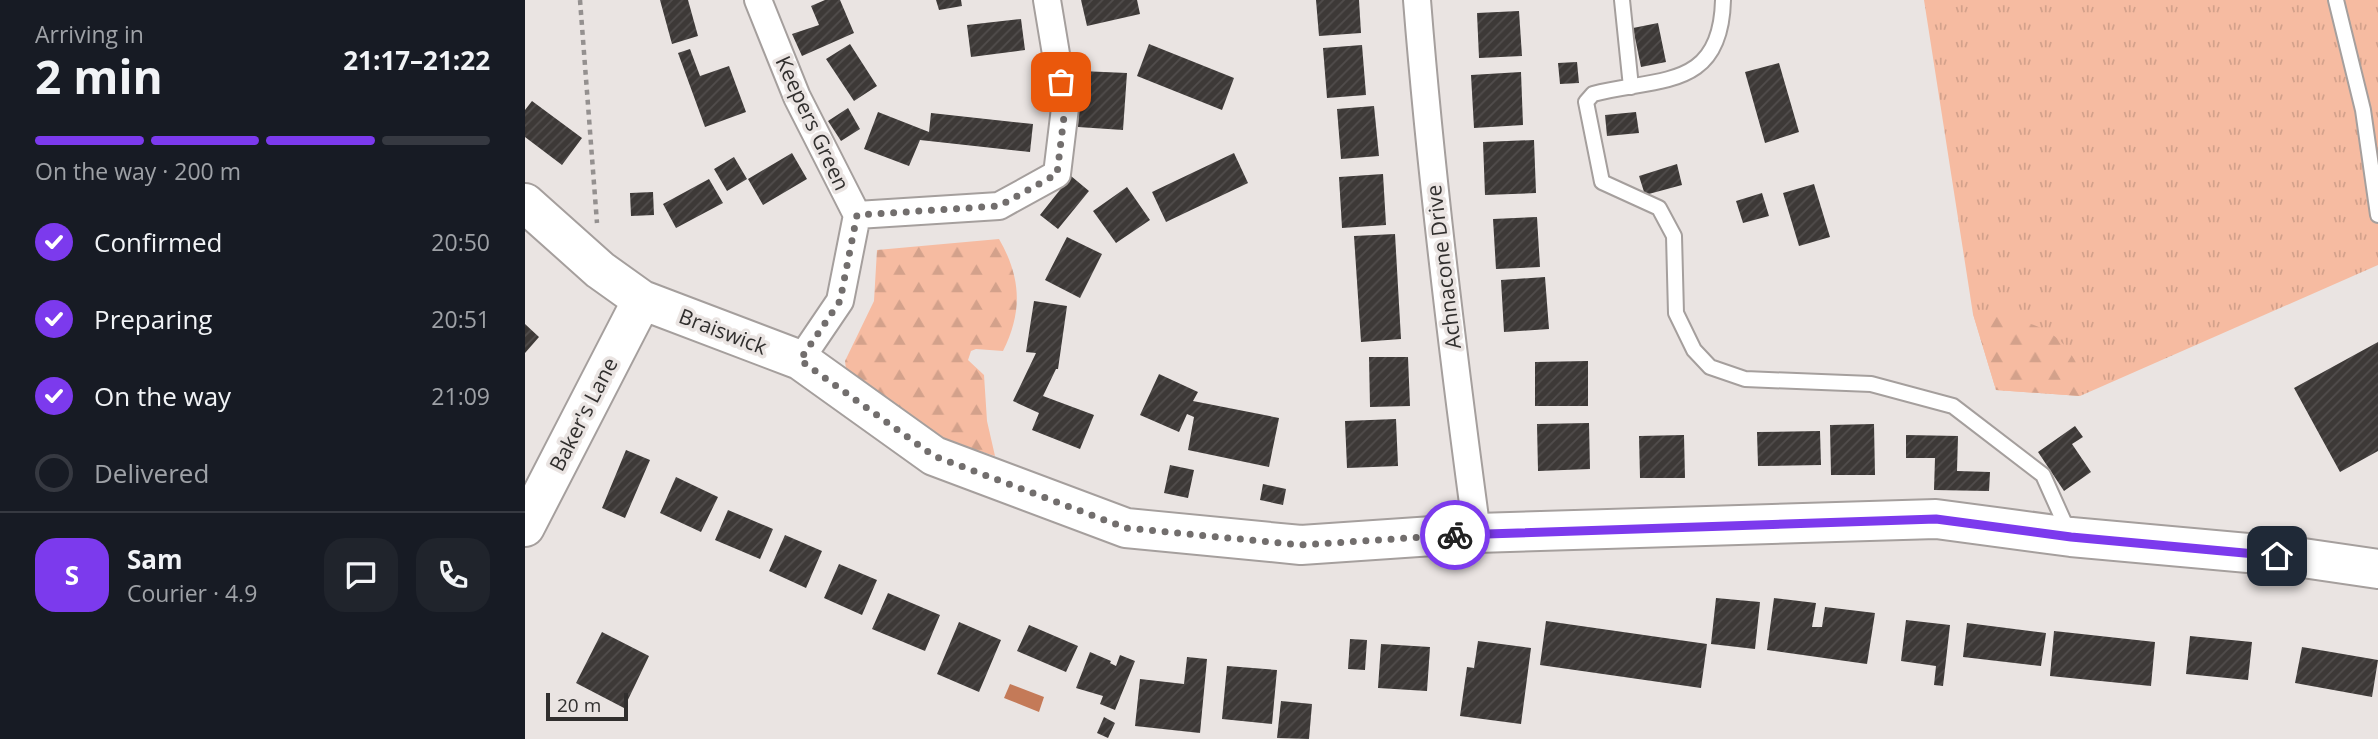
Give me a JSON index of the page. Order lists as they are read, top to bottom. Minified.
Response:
{"streets":{"main road":["Braiswick","Baker's Lane"],"street":["Keepers Green","Achnacone Drive"]},"crossings":[["Keepers Green","Braiswick"],["Achnacone Drive","Braiswick"],["Braiswick","Baker's Lane"]],"scale_bar":"20 m","page":{"heading":["2 min","Arriving in","21:17–21:22"],"panel":["Sam","Courier · 4.9"],"bar":"On the way · 200 m","list":[["Confirmed","20:50"],["Preparing","20:51"],["On the way","21:09"],"Delivered"],"round":"S","scale":"20 m"}}
